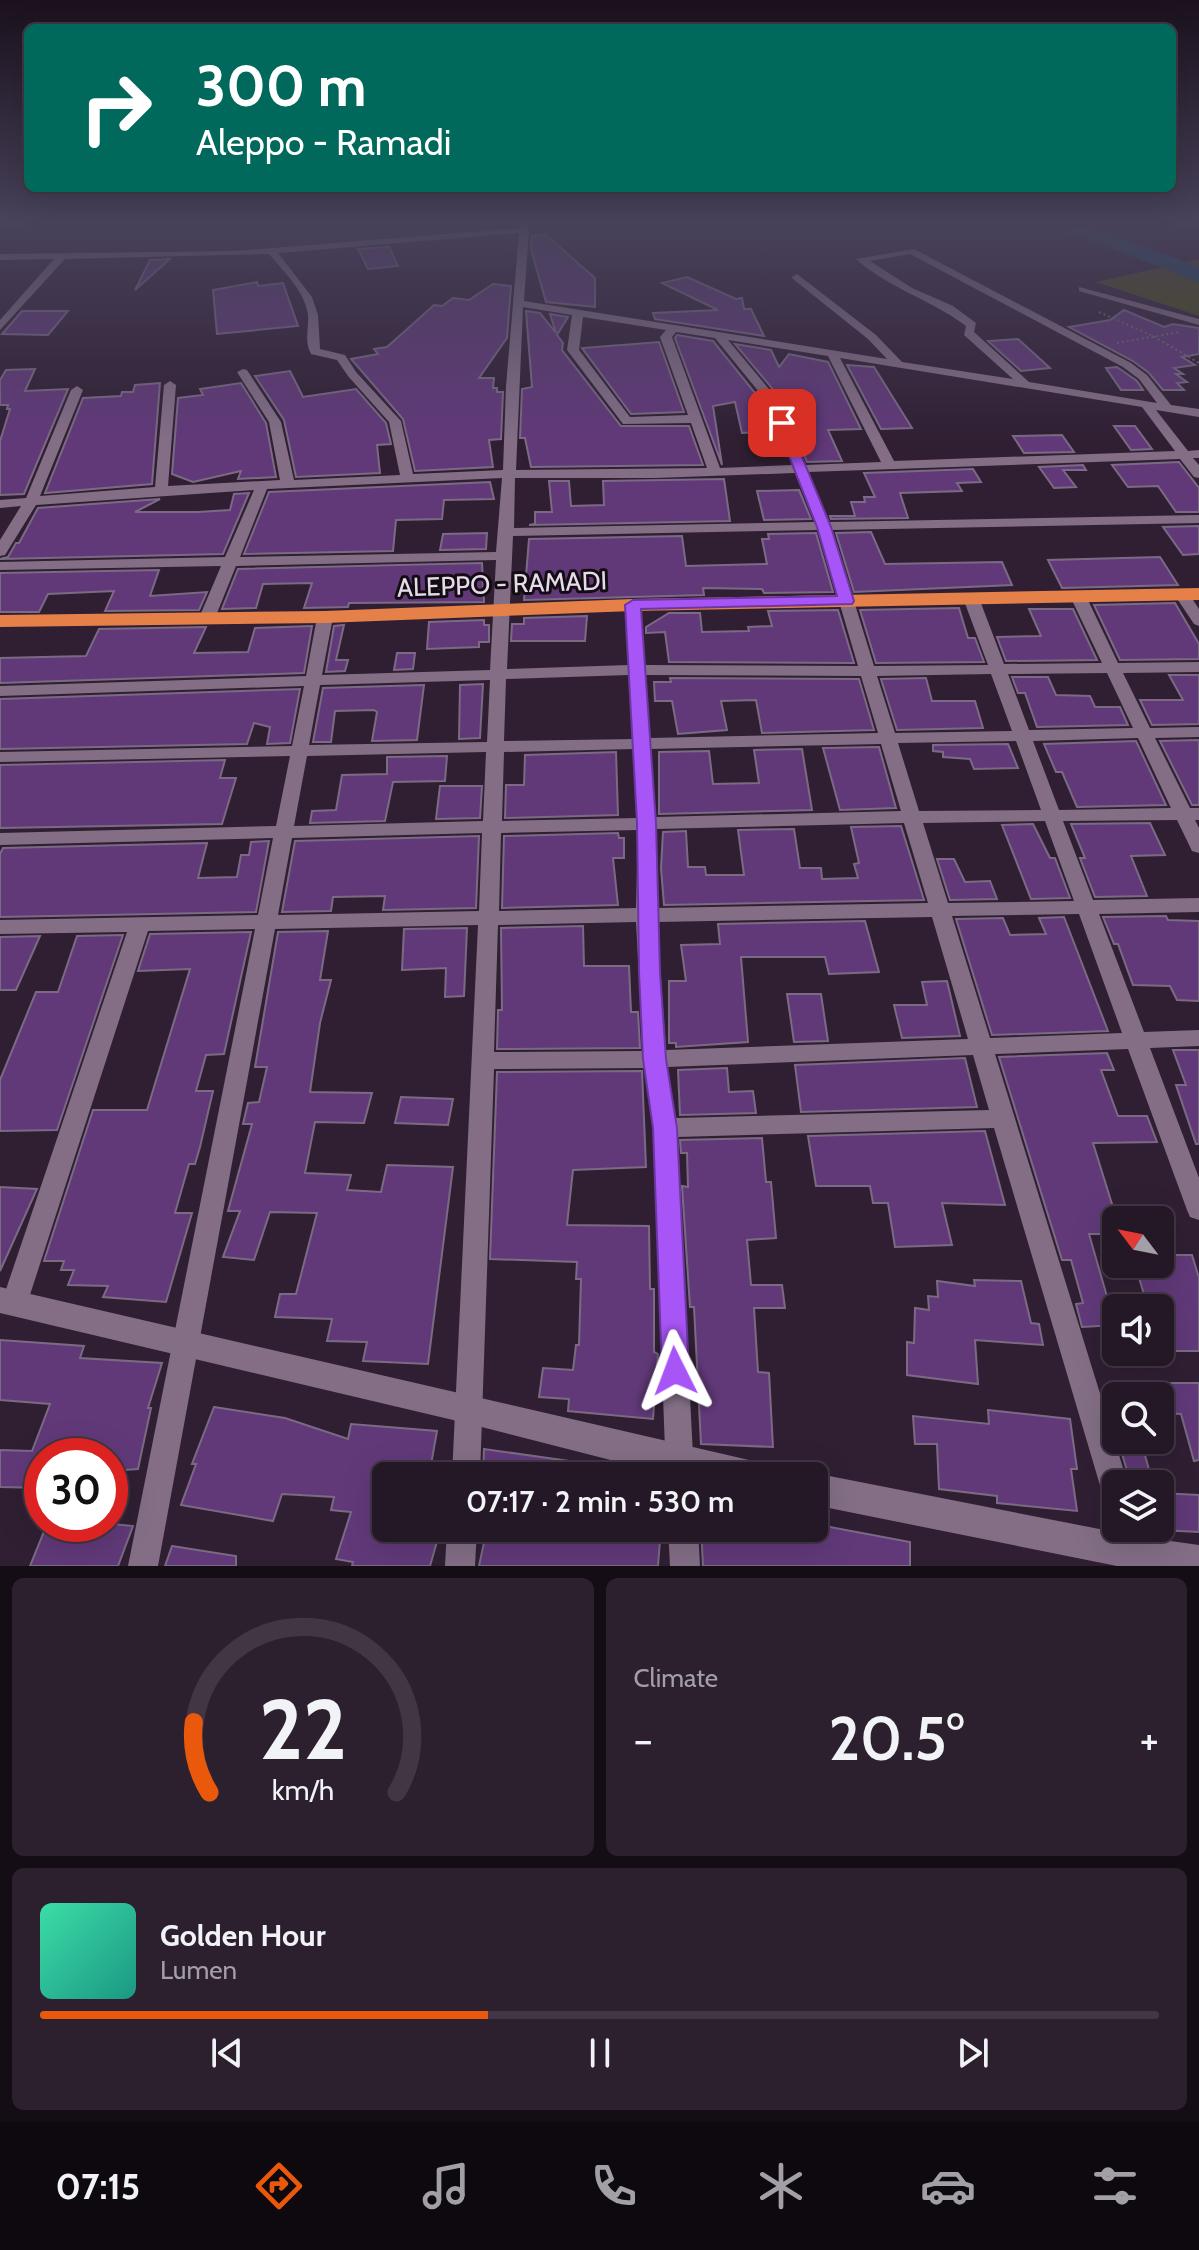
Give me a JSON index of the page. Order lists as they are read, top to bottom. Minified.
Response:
{"streets":{"highway":["ALEPPO - RAMADI"]},"north":"top left","page":{"turn":["300 m","Aleppo - Ramadi"],"limit":"30","trip":"07:17 · 2 min · 530 m","tile":"Climate","heat":["−","20.5°","+"],"song":["Golden Hour","Lumen"],"tabs":"07:15","gauge":["22","km/h"]}}
